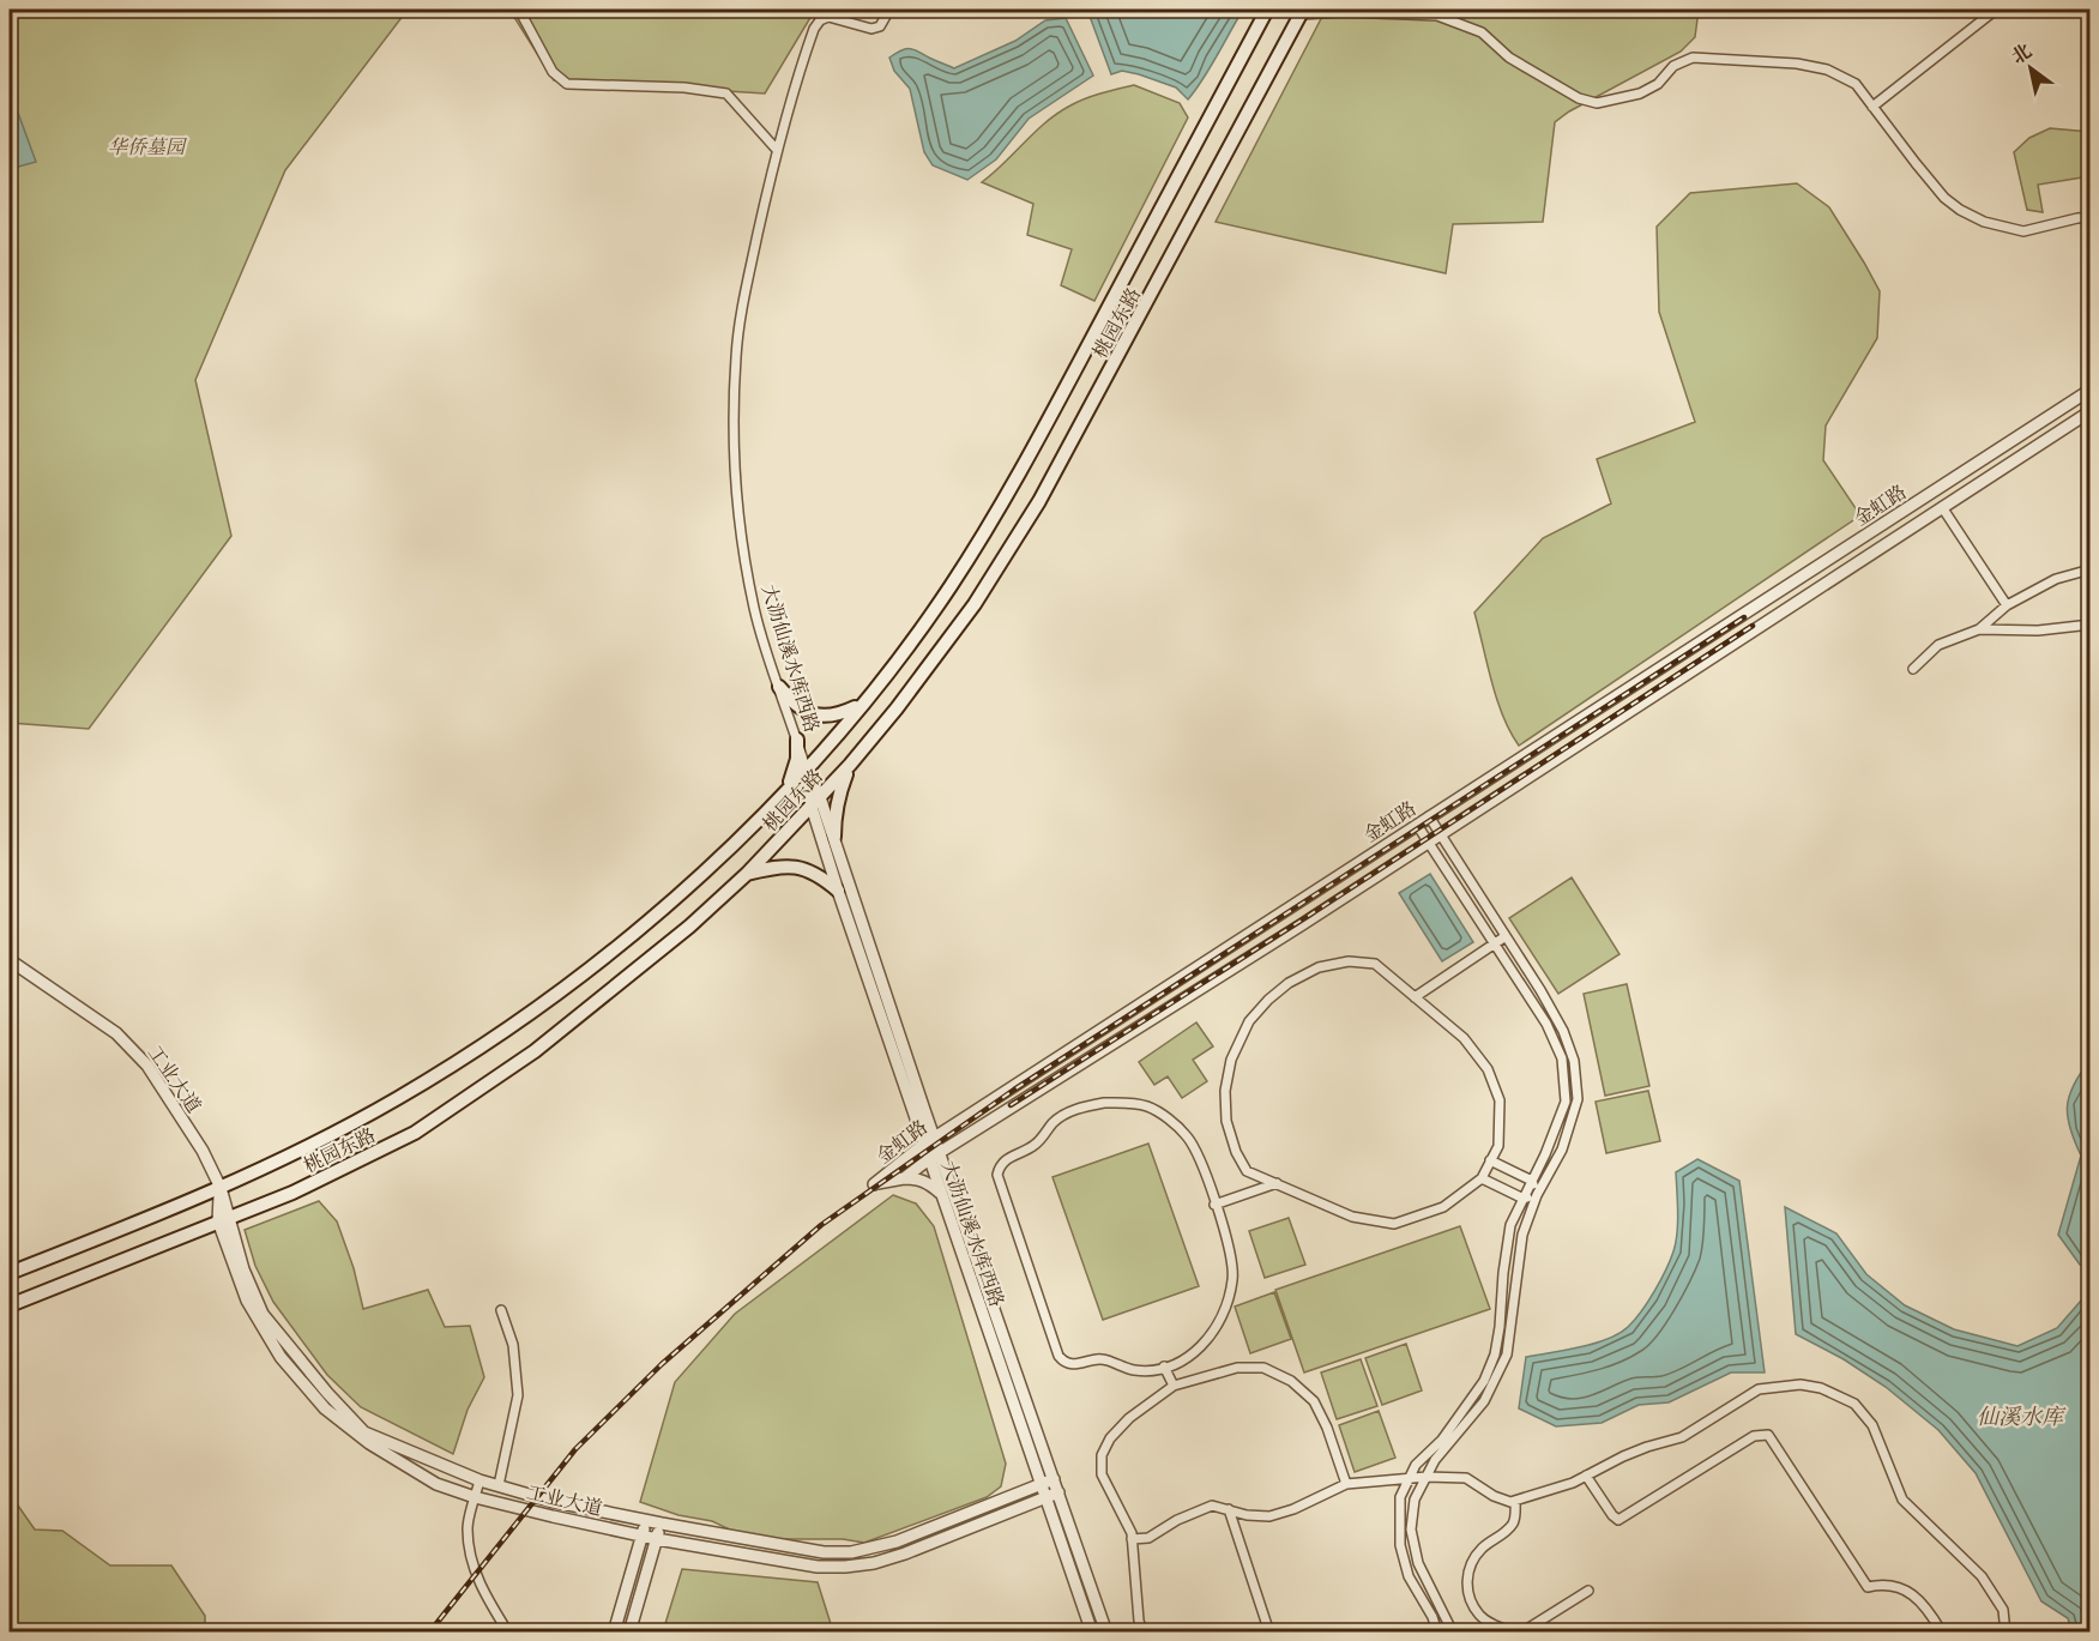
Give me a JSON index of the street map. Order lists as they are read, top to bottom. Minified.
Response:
{"streets":{"main road":["桃园东路"],"street":["金虹路","大沥仙溪水库西路","工业大道"]},"crossings":[["桃园东路","大沥仙溪水库西路"],["桃园东路","工业大道"],["金虹路","大沥仙溪水库西路"],["大沥仙溪水库西路","工业大道"]],"water":["仙溪水库"],"parks":["华侨墓园"],"north":"top left"}
